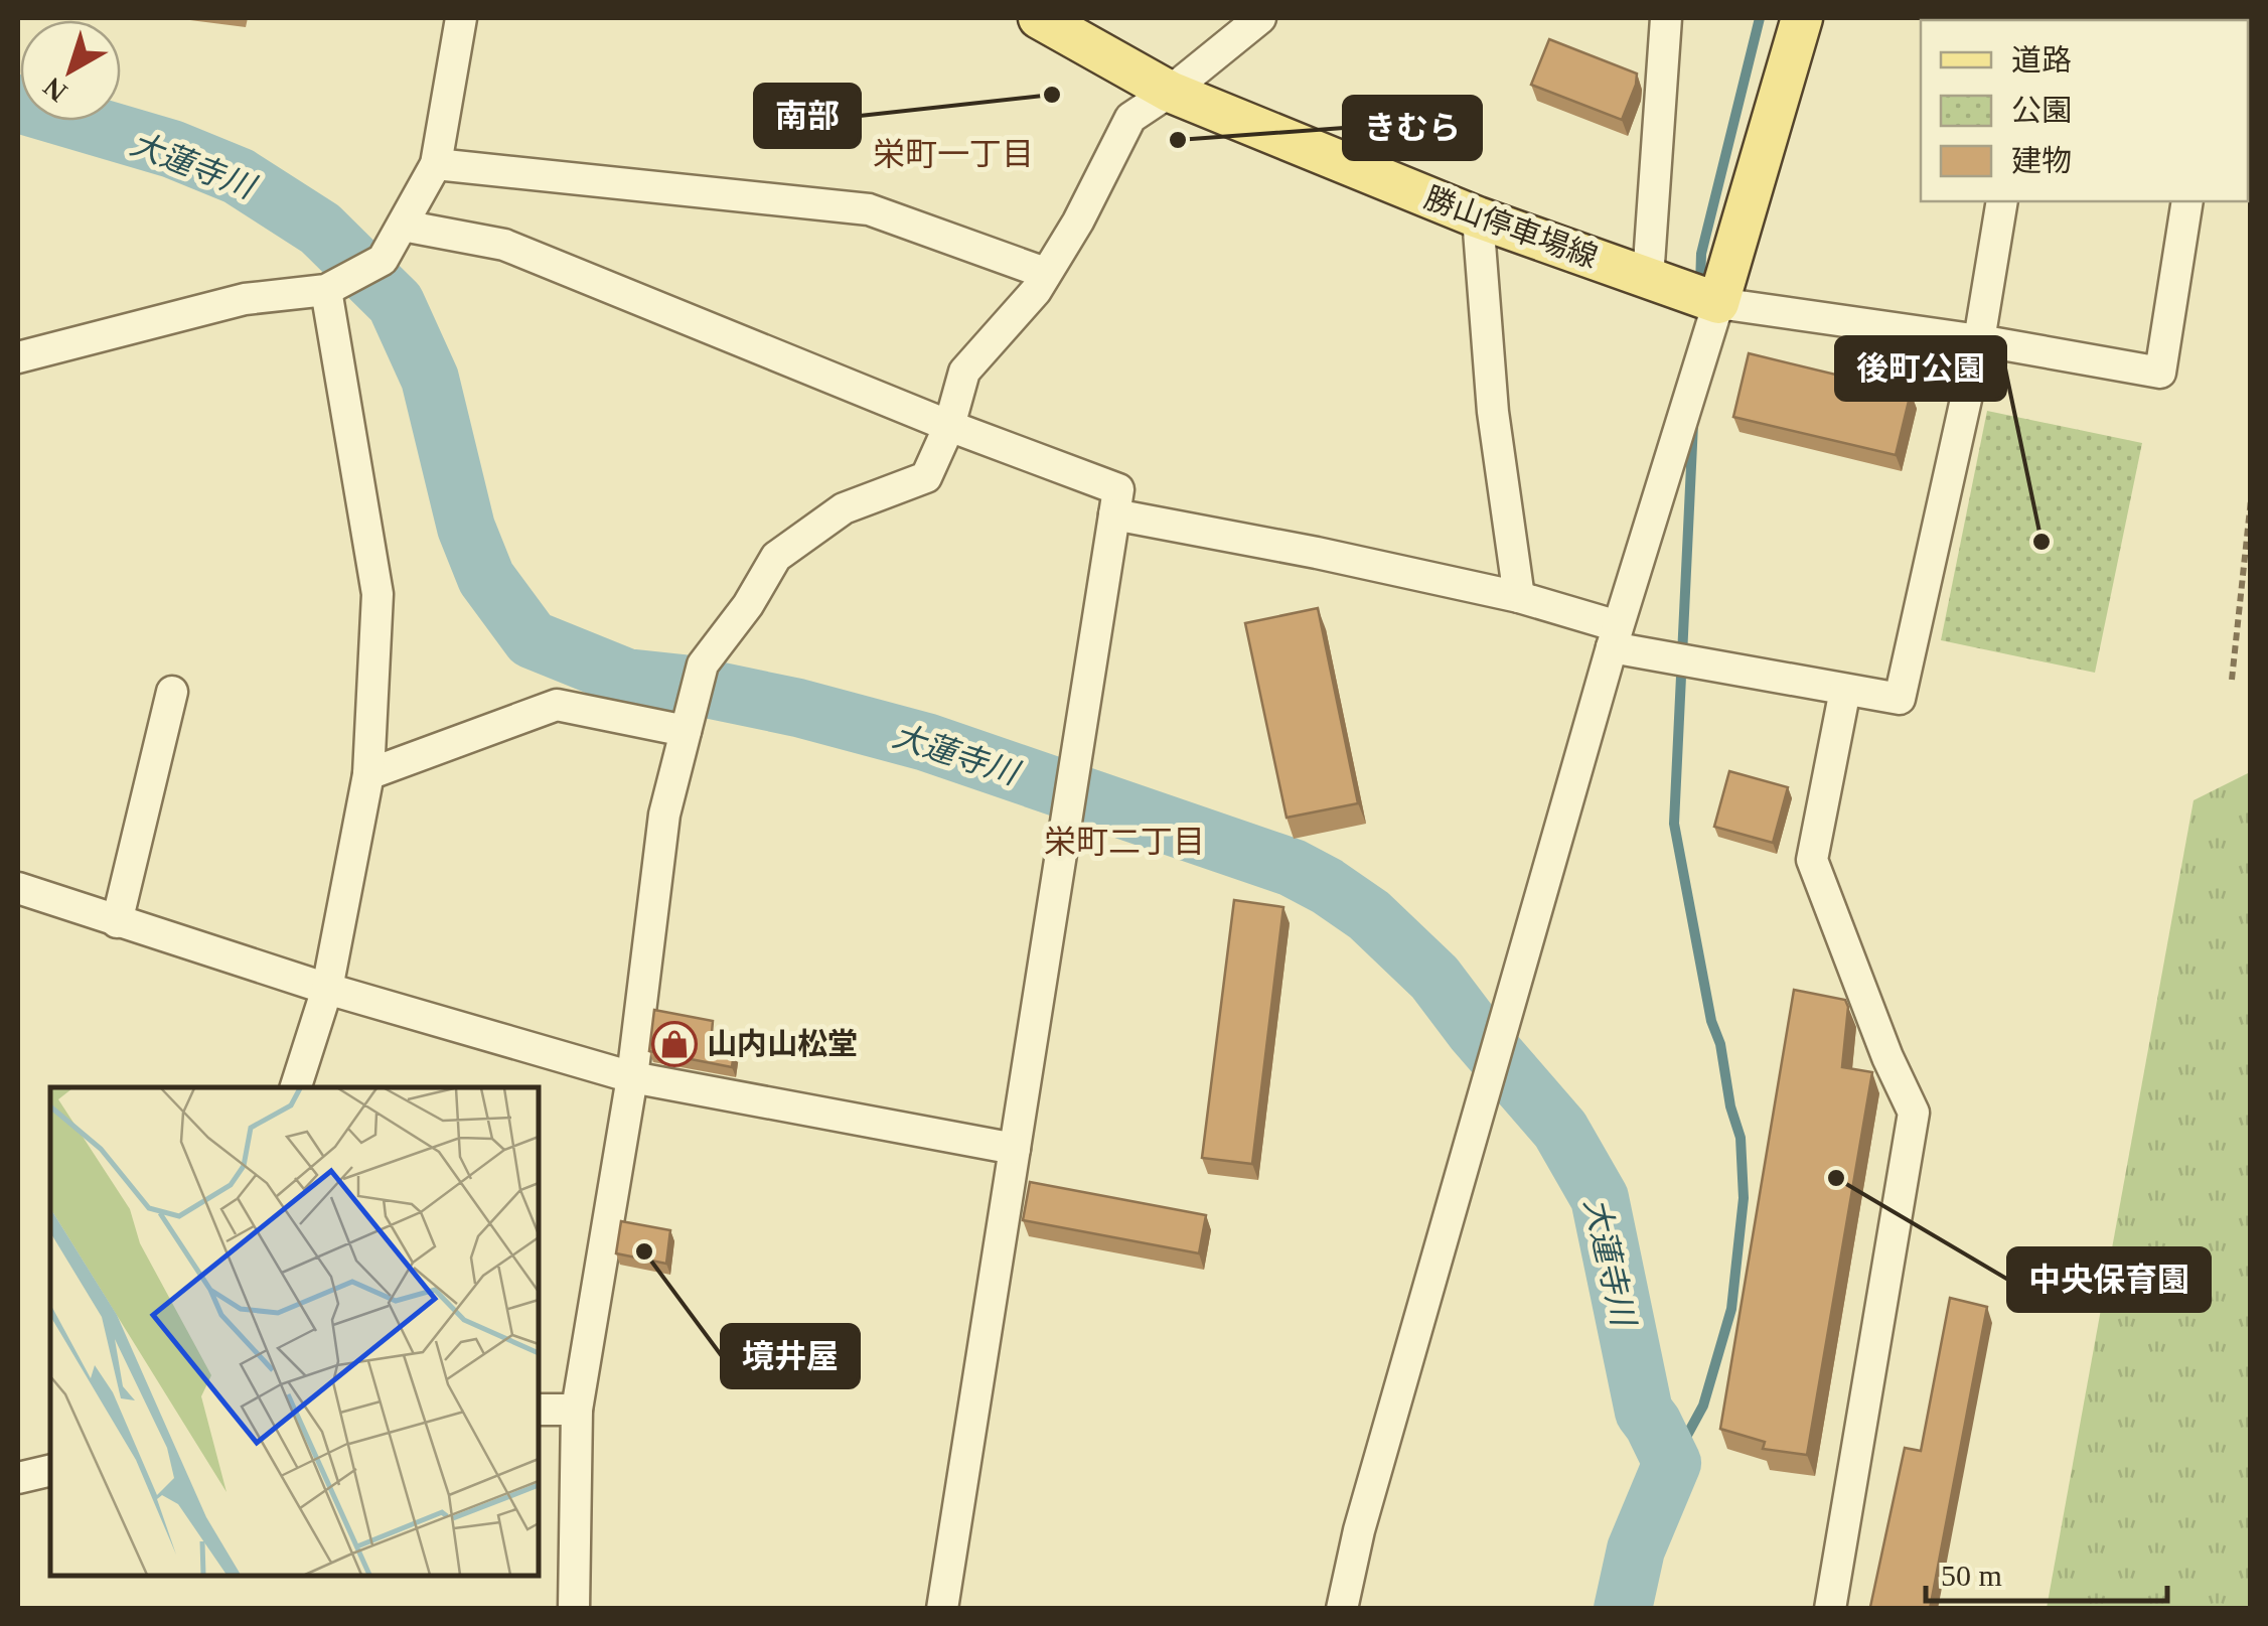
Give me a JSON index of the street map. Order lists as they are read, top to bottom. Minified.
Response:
{"streets":{"main road":["勝山停車場線"]},"districts":["栄町一丁目","栄町二丁目"],"water":["大蓮寺川"],"places":{"other":["南部","きむら","後町公園","中央保育園","境井屋"],"shop":["山内山松堂"]},"legend":["道路","公園","建物"],"scale_bar":"50 m","north":"bottom left"}
